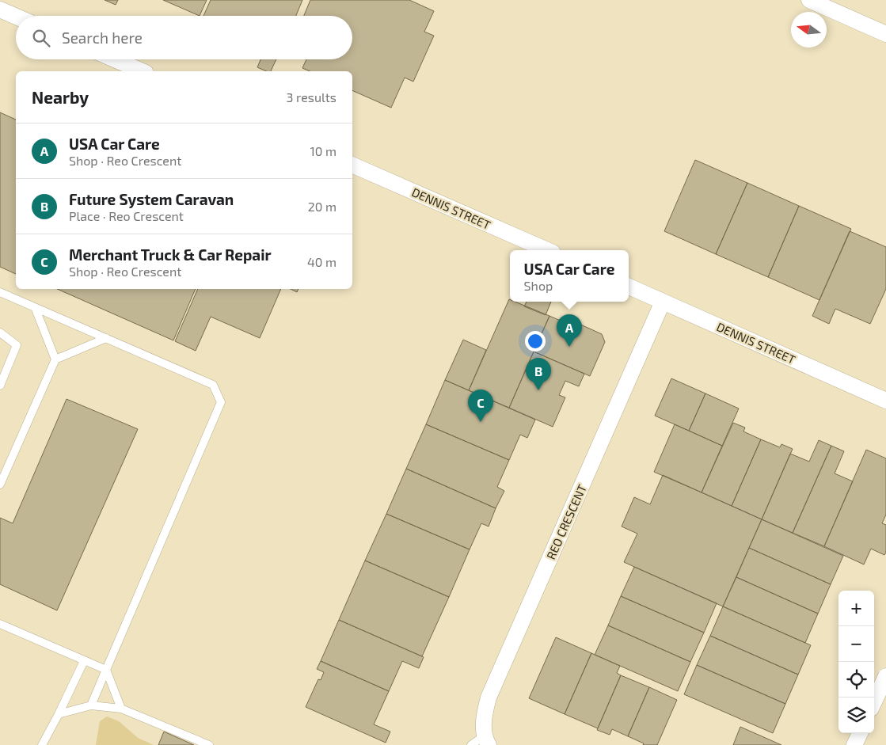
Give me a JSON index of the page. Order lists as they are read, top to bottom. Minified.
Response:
{"streets":{"street":["DENNIS STREET","REO CRESCENT"]},"crossings":[["DENNIS STREET","REO CRESCENT"]],"north":"left","page":{"search":"Search here","heading":["Nearby","3 results"],"list":[{"mark":"A","name":"USA Car Care","note":"Shop · Reo Crescent","value":"10 m"},{"mark":"B","name":"Future System Caravan","note":"Place · Reo Crescent","value":"20 m"},{"mark":"C","name":"Merchant Truck & Car Repair","note":"Shop · Reo Crescent","value":"40 m"}],"popup":["USA Car Care","Shop"],"pins":["A","B","C"],"map_buttons":["+","−"]}}
